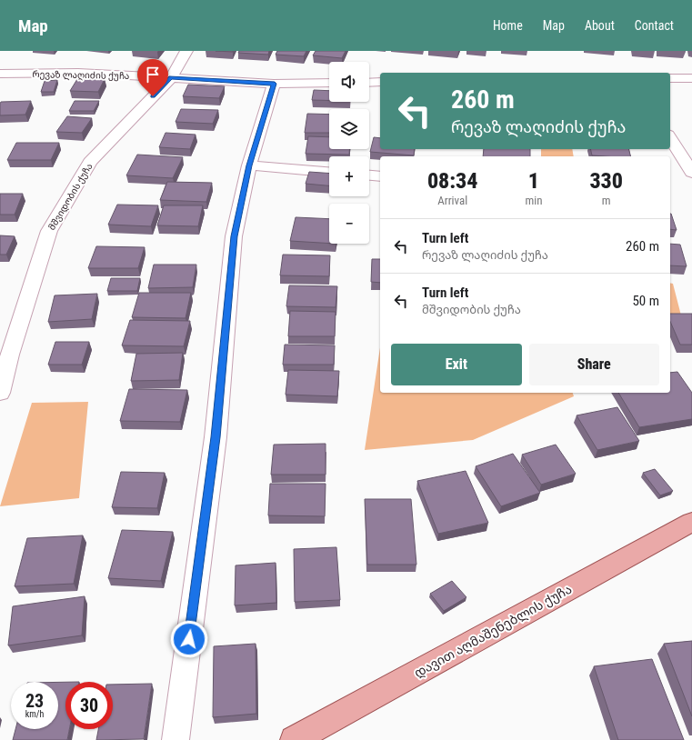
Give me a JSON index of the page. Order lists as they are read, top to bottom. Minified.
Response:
{"streets":{"main road":["დავით აღმაშენებლის ქუჩა"],"street":["რევაზ ლაღიძის ქუჩა","მშვიდობის ქუჩა"]},"crossings":[["რევაზ ლაღიძის ქუჩა","მშვიდობის ქუჩა"]],"page":{"header":"Map","nav":["Home","Map","About","Contact"],"map_buttons":["+","−"],"turn":["260 m","რევაზ ლაღიძის ქუჩა"],"eta":["08:34","Arrival","1","min","330","m"],"list":[{"name":"Turn left","note":"რევაზ ლაღიძის ქუჩა","value":"260 m"},{"name":"Turn left","note":"მშვიდობის ქუჩა","value":"50 m"}],"buttons":["Exit","Share"],"speed":"23 km/h","limit":"30"}}
